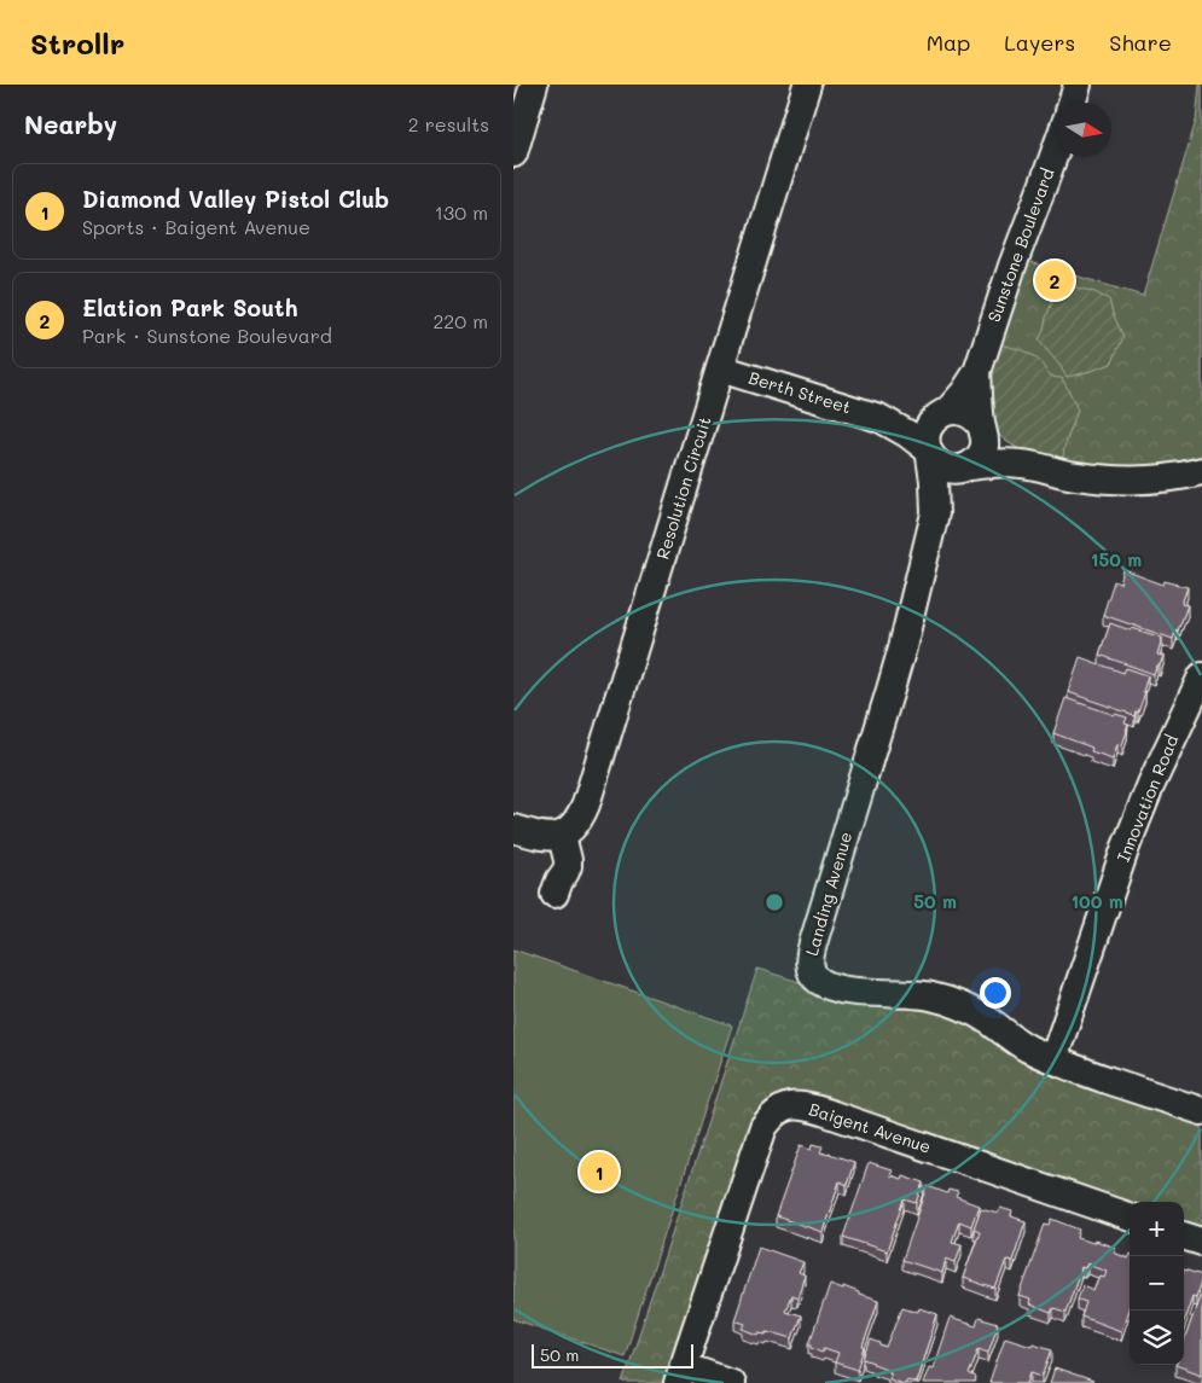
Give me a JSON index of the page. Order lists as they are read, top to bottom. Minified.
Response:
{"streets":{"street":["Sunstone Boulevard","Berth Street","Resolution Circuit","Innovation Road","Landing Avenue","Baigent Avenue"]},"crossings":[["Sunstone Boulevard","Berth Street"],["Sunstone Boulevard","Landing Avenue"],["Berth Street","Resolution Circuit"],["Berth Street","Landing Avenue"],["Innovation Road","Landing Avenue"]],"scale_bar":"50 m","north":"right","page":{"header":"Strollr","nav":["Map","Layers","Share"],"heading":["Nearby","2 results"],"list":[{"mark":"1","name":"Diamond Valley Pistol Club","note":"Sports · Baigent Avenue","value":"130 m"},{"mark":"2","name":"Elation Park South","note":"Park · Sunstone Boulevard","value":"220 m"}],"pins":["2","1"],"map_buttons":["+","−"],"scale":"50 m"},"rings":["150 m","50 m","100 m"]}
